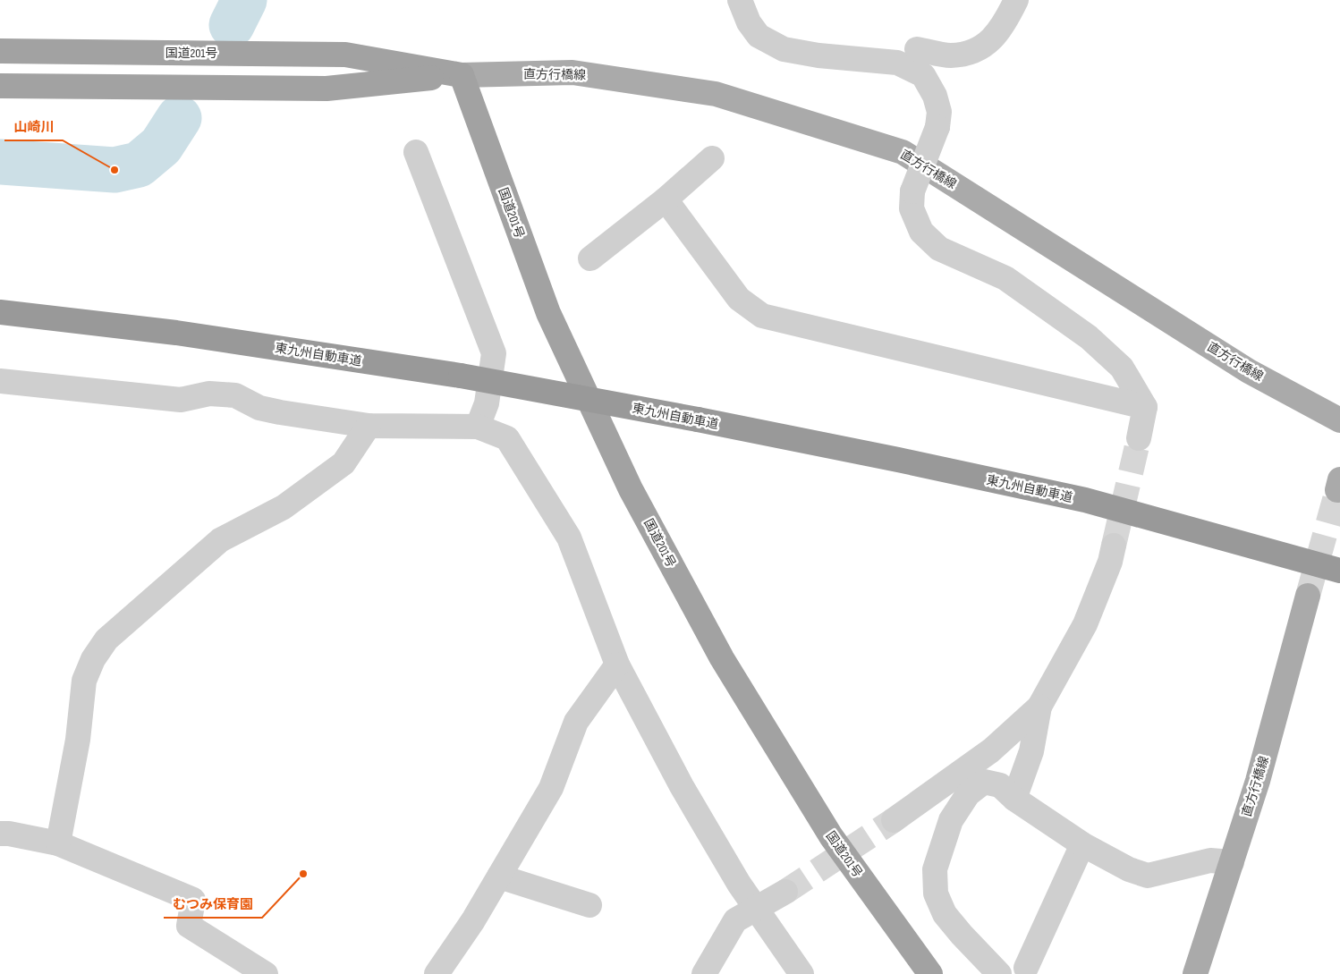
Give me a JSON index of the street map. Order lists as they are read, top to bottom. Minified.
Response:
{"streets":{"highway":["国道201号","東九州自動車道"],"main road":["直方行橋線"]},"crossings":[["国道201号","直方行橋線"]],"places":["山崎川","むつみ保育園"]}
